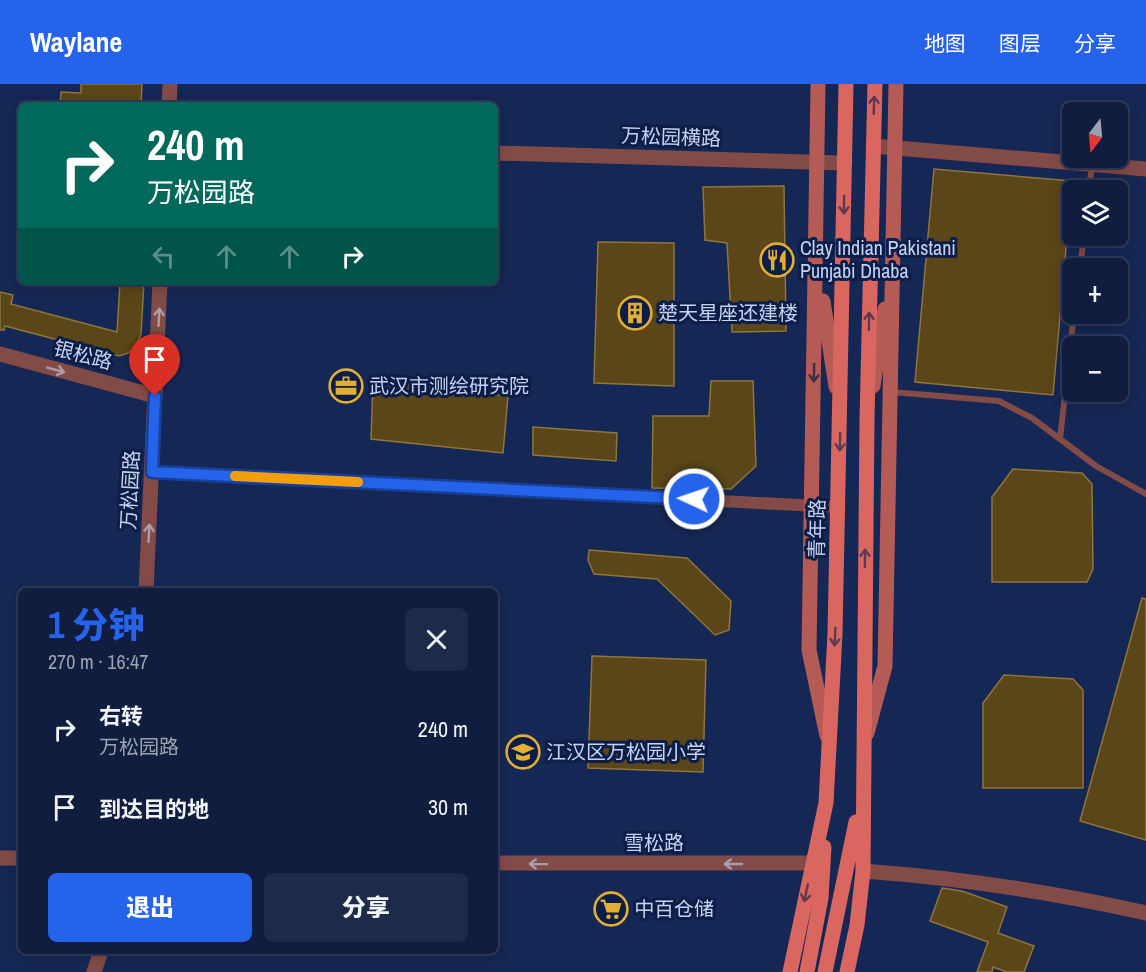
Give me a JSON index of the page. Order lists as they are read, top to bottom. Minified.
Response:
{"streets":{"main road":["青年路"],"street":["万松园横路","银松路","万松园路","雪松路"]},"crossings":[["万松园横路","青年路"],["银松路","万松园路"],["青年路","雪松路"]],"one_way":["银松路","万松园路","雪松路"],"places":{"restaurant":["Clay Indian Pakistani Punjabi Dhaba"],"building":["楚天星座还建楼"],"office":["武汉市测绘研究院"],"school or university":["江汉区万松园小学"],"supermarket":["中百仓储"]},"north":"bottom","page":{"header":"Waylane","nav":["地图","图层","分享"],"map_buttons":["+","−"],"turn":["240 m","万松园路"],"heading":["1 分钟","270 m · 16:47"],"list":[{"name":"右转","note":"万松园路","value":"240 m"},{"name":"到达目的地","value":"30 m"}],"buttons":["退出","分享"]}}
